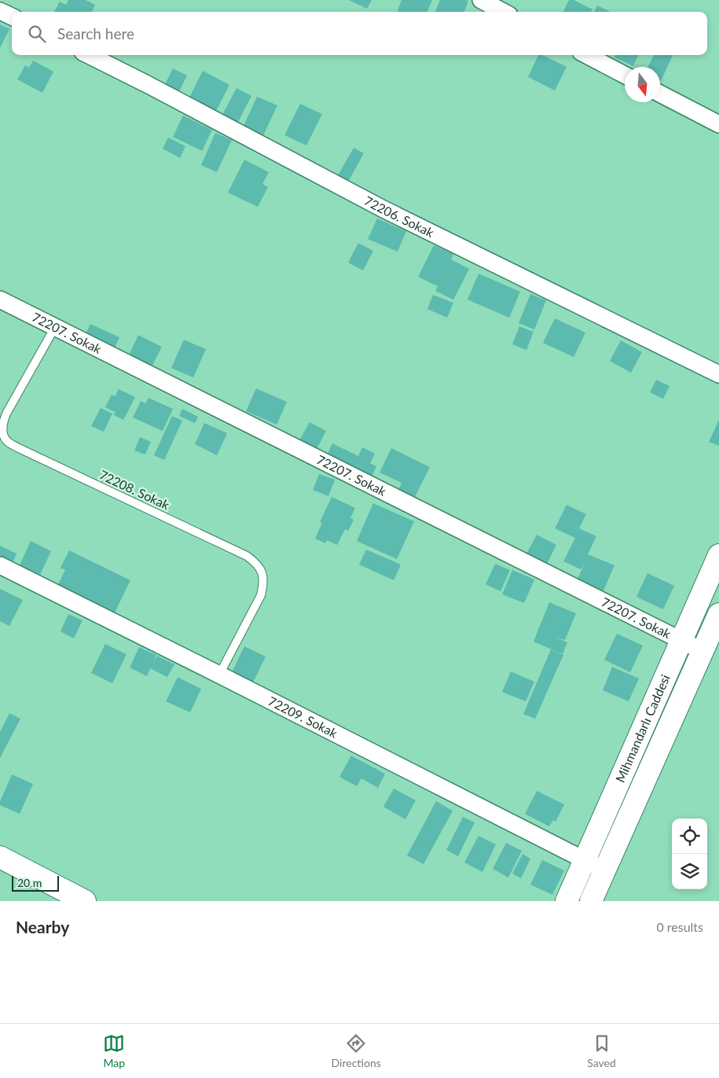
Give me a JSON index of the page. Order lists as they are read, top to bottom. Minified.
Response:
{"streets":{"street":["72206. Sokak","72207. Sokak","72209. Sokak","Mihmandarlı Caddesi"],"lane":["72208. Sokak"]},"crossings":[["72207. Sokak","72208. Sokak"],["72207. Sokak","Mihmandarlı Caddesi"],["72208. Sokak","72209. Sokak"],["72209. Sokak","Mihmandarlı Caddesi"]],"scale_bar":"20 m","north":"bottom","page":{"search":"Search here","scale":"20 m","heading":["Nearby","0 results"],"nav":["Map","Directions","Saved"]}}
